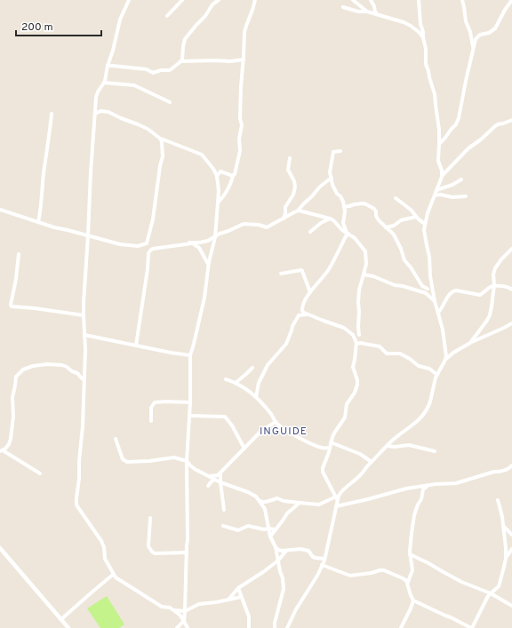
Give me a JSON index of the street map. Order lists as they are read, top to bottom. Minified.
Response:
{"districts":["INGUIDE"],"scale_bar":"200 m"}
